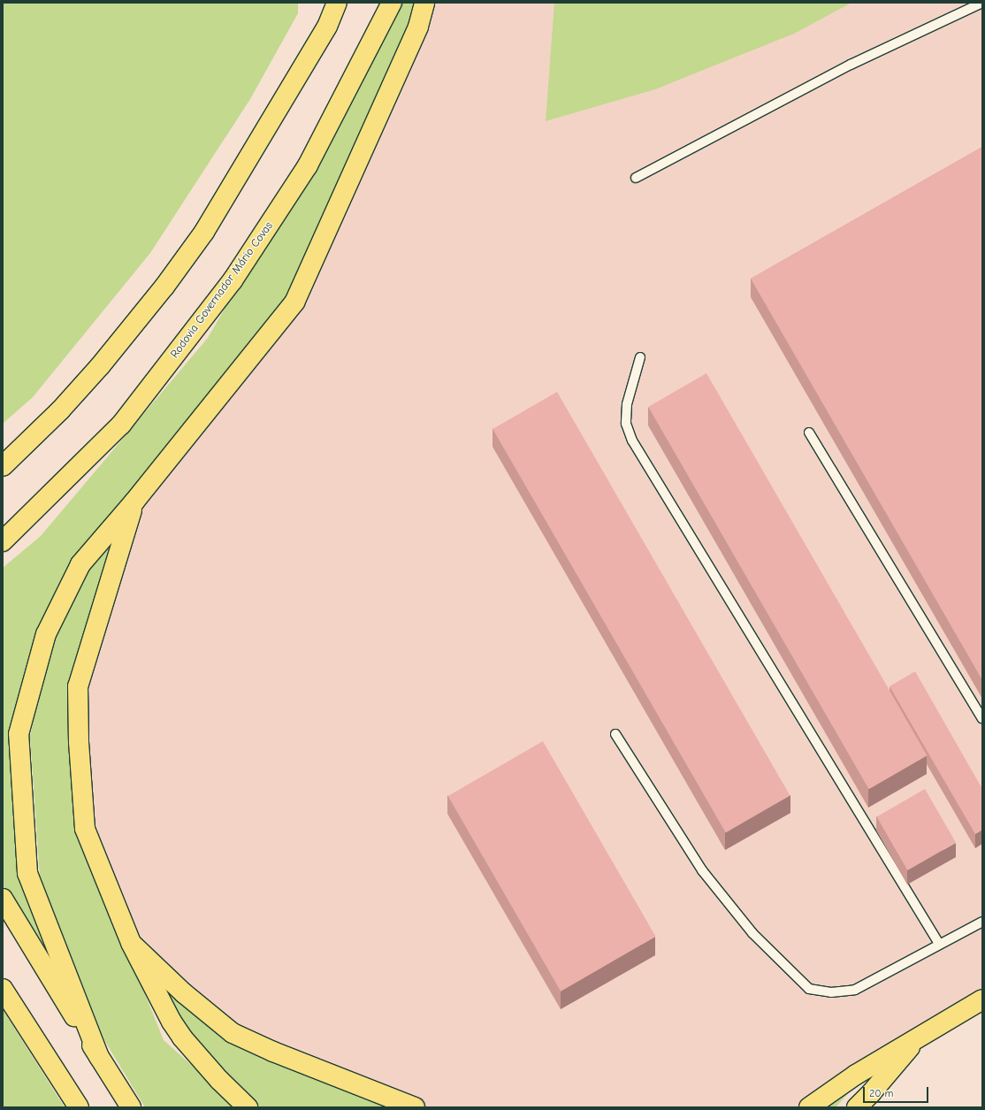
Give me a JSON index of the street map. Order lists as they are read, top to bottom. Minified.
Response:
{"streets":{"main road":["Rodovia Governador Mário Covas"]},"scale_bar":"20 m"}
